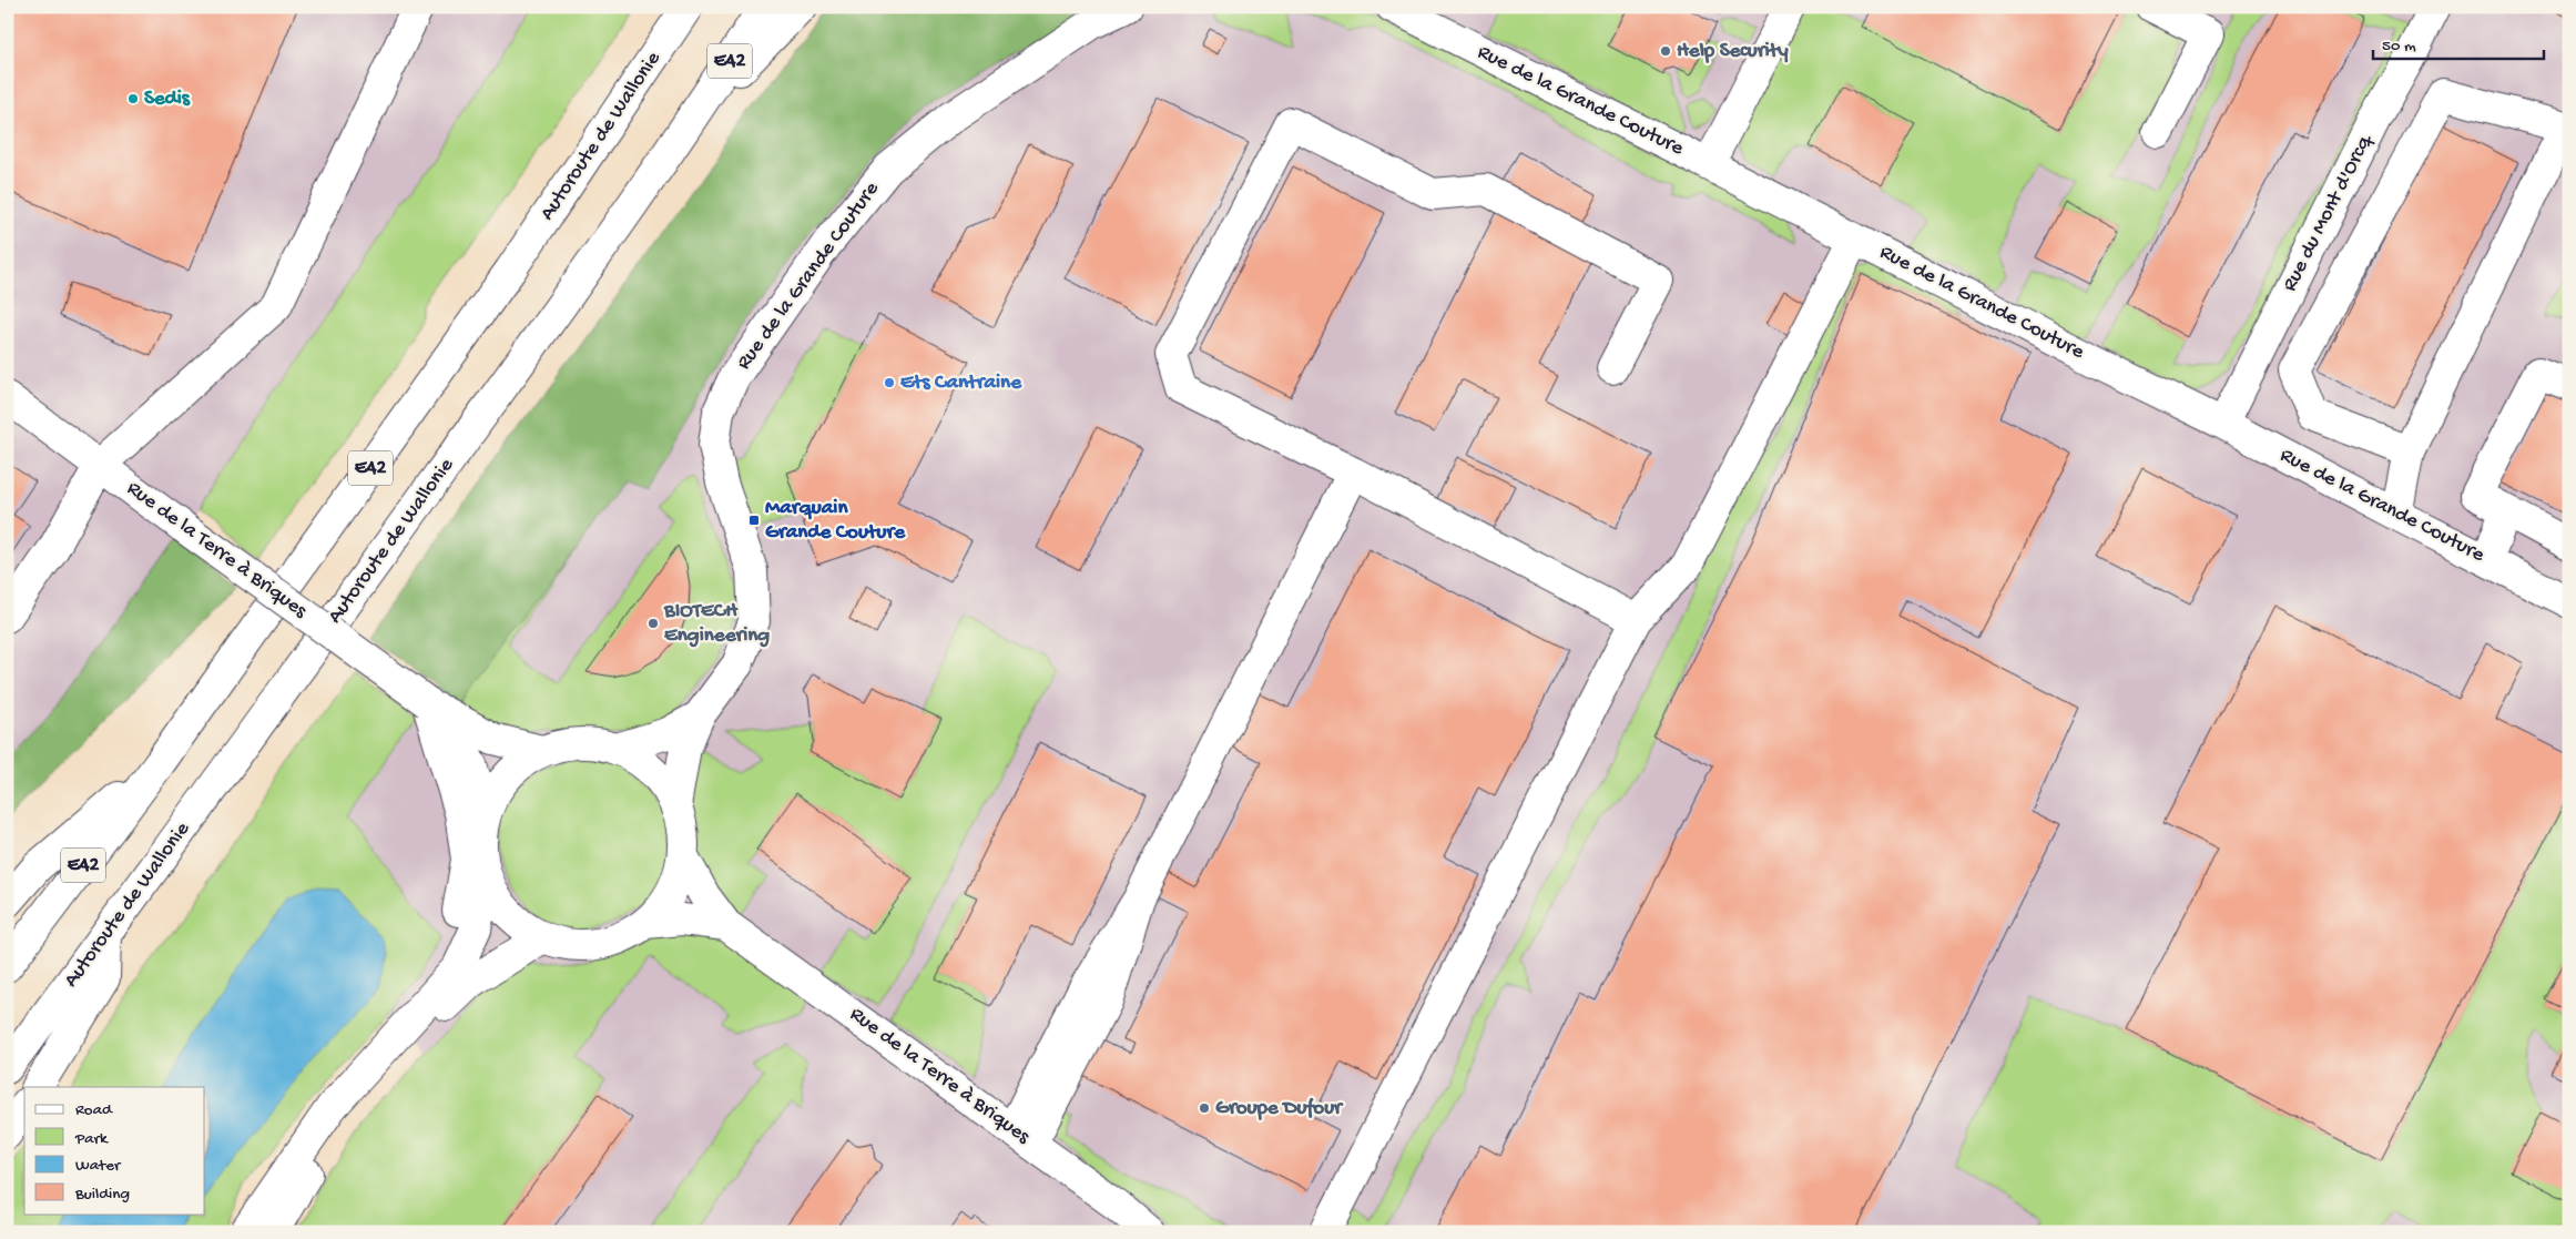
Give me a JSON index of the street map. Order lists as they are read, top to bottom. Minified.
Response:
{"streets":{"main road":["E42","Rue de la Grande Couture","Autoroute de Wallonie","Rue du Mont d'Orcq","Rue de la Terre à Briques"]},"crossings":[["Rue de la Grande Couture","Rue du Mont d'Orcq"]],"places":{"other":["Help Security","Sedis","Ets Cantraine","BIOTECH Engineering","Groupe Dufour"],"transit":["Marquain Grande Couture"]},"legend":["Road","Park","Water","Building"],"scale_bar":"50 m"}
